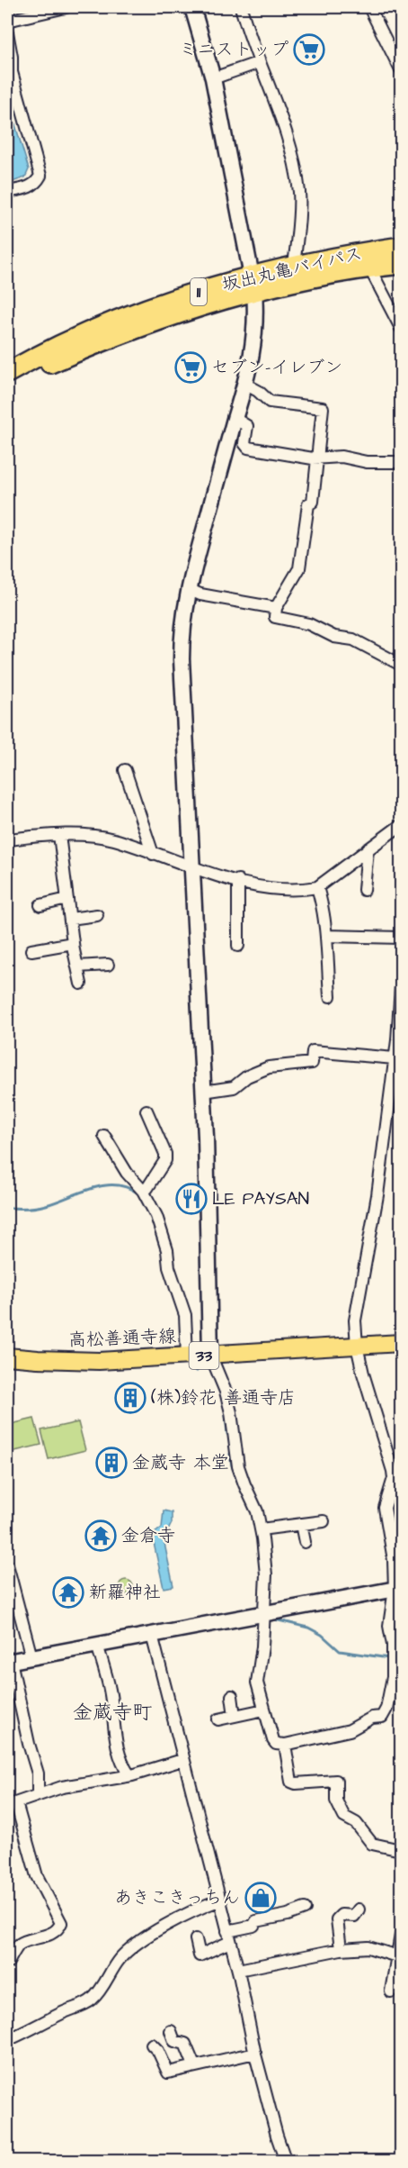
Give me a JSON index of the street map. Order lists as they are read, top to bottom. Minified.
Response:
{"streets":{"highway":["坂出丸亀バイパス","11"],"main road":["高松善通寺線","33"]},"districts":["金蔵寺町"],"places":{"supermarket":["ミニストップ","セブン-イレブン"],"restaurant":["LE PAYSAN"],"building":["(株)鈴花 善通寺店","金蔵寺 本堂"],"temple":["金倉寺","新羅神社"],"shop":["あきこきっちん"]}}
